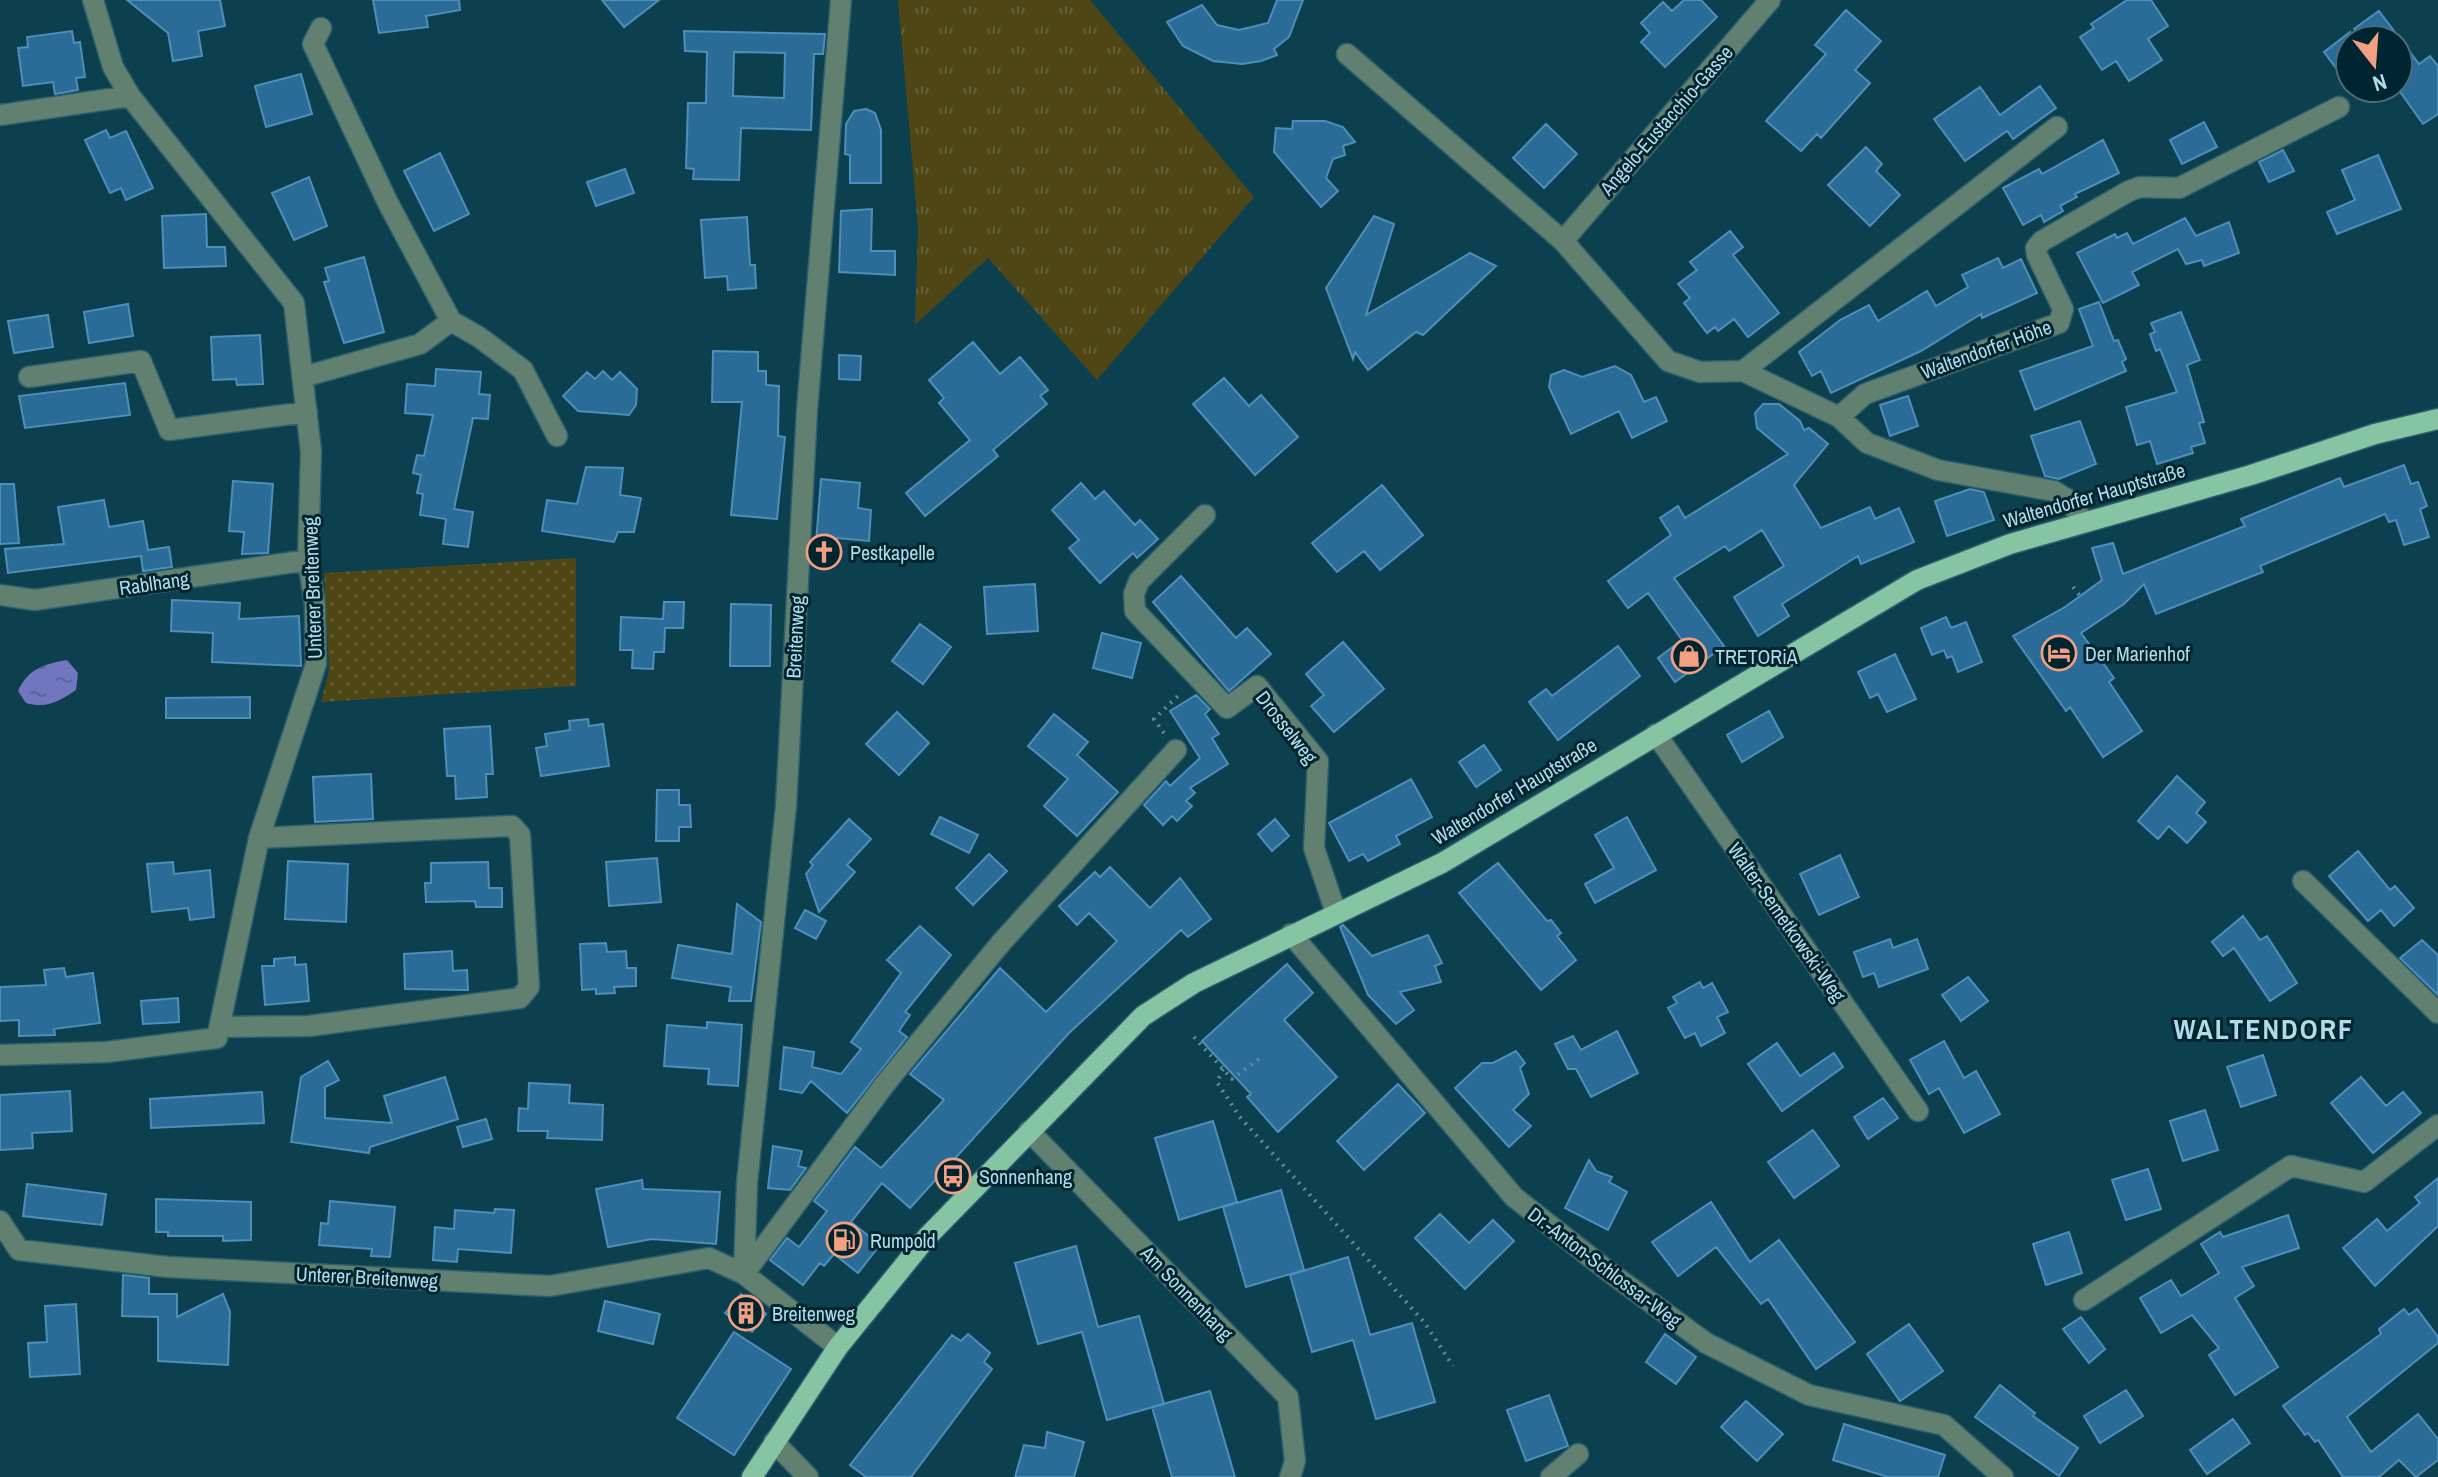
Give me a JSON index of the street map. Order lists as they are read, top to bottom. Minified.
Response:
{"streets":{"main road":["Waltendorfer Hauptstraße"],"street":["Angelo-Eustacchio-Gasse","Waltendorfer Höhe","Rablhang","Unterer Breitenweg","Breitenweg","Drosselweg","Walter-Semetkowski-Weg","Dr.-Anton-Schlossar-Weg","Am Sonnenhang"]},"crossings":[["Waltendorfer Hauptstraße","Drosselweg"],["Waltendorfer Hauptstraße","Walter-Semetkowski-Weg"],["Waltendorfer Hauptstraße","Dr.-Anton-Schlossar-Weg"],["Waltendorfer Hauptstraße","Am Sonnenhang"],["Rablhang","Unterer Breitenweg"],["Unterer Breitenweg","Breitenweg"]],"districts":["WALTENDORF"],"places":{"church":["Pestkapelle"],"hotel":["Der Marienhof"],"shop":["TRETORiA"],"bus stop":["Sonnenhang"],"fuel station":["Rumpold"],"building":["Breitenweg"]},"north":"bottom"}
